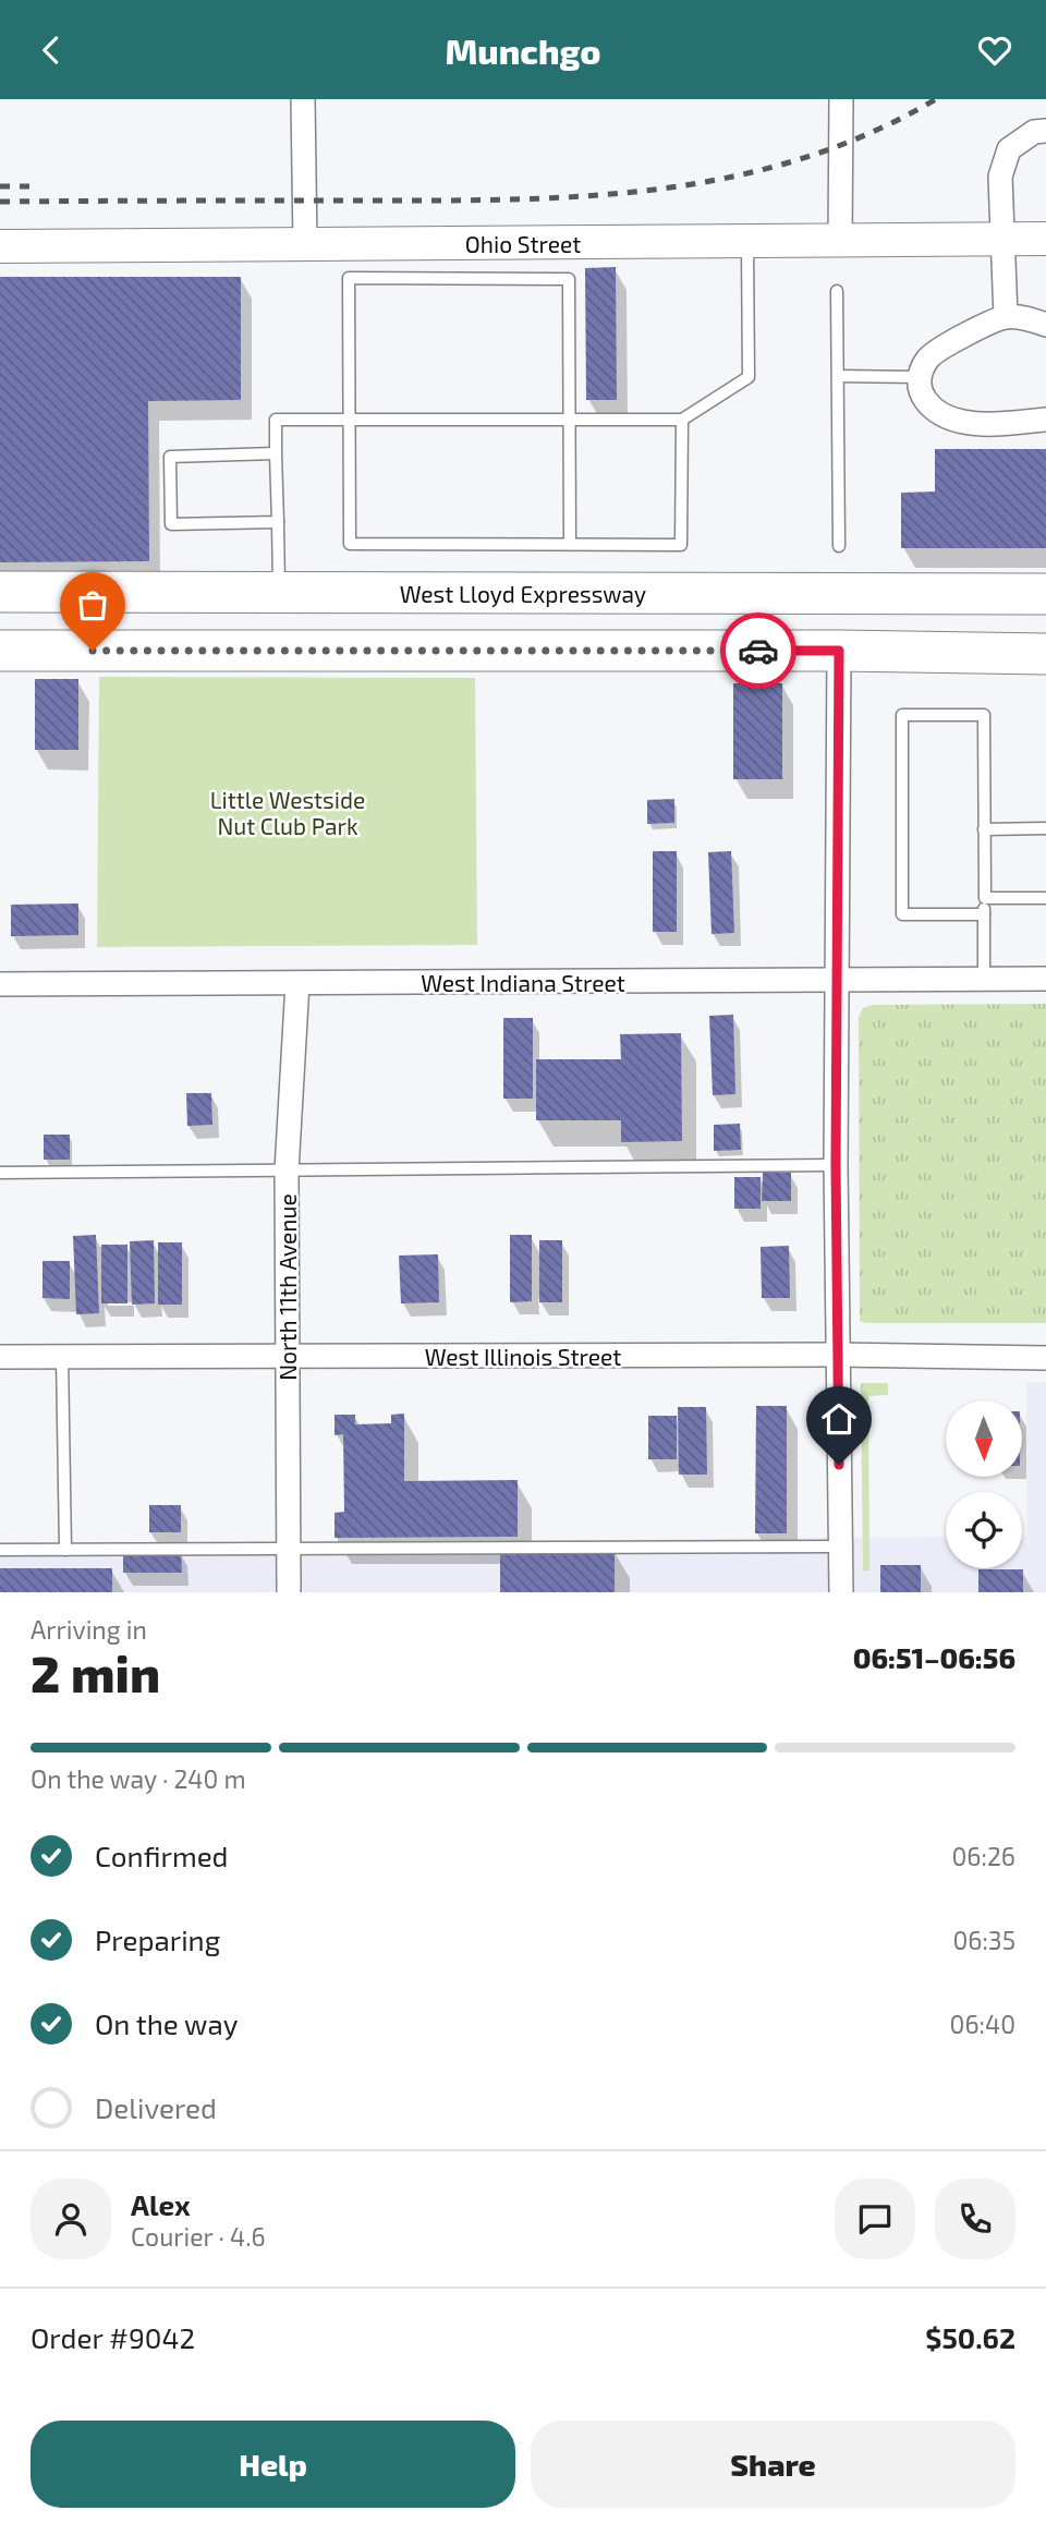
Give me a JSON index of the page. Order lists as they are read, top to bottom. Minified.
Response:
{"streets":{"highway":["West Lloyd Expressway"],"street":["Ohio Street","West Indiana Street","North 11th Avenue","West Illinois Street"]},"crossings":[["West Indiana Street","North 11th Avenue"],["North 11th Avenue","West Illinois Street"]],"parks":["Little Westside Nut Club Park"],"north":"bottom","page":{"header":"Munchgo","heading":["2 min","Arriving in","06:51–06:56"],"panel":["Alex","Courier · 4.6","Order #9042","$50.62"],"bar":"On the way · 240 m","list":[["Confirmed","06:26"],["Preparing","06:35"],["On the way","06:40"],"Delivered"],"buttons":["Help","Share"]}}
